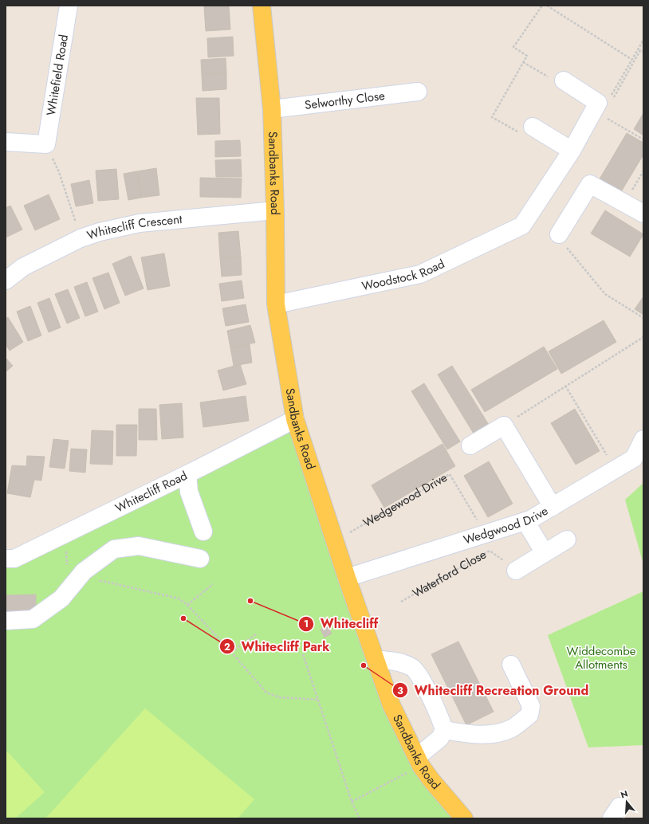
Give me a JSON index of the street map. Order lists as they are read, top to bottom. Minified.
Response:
{"streets":{"main road":["Sandbanks Road"],"street":["Whitefield Road","Selworthy Close","Whitecliff Crescent","Woodstock Road","Whitecliff Road","Wedgwood Drive"],"path":["Wedgewood Drive","Waterford Close"]},"crossings":[["Selworthy Close","Sandbanks Road"],["Sandbanks Road","Whitecliff Crescent"],["Sandbanks Road","Woodstock Road"],["Sandbanks Road","Whitecliff Road"],["Sandbanks Road","Wedgwood Drive"],["Wedgewood Drive","Wedgwood Drive"]],"parks":["Widdecombe Allotments"],"places":["Whitecliff","Whitecliff Park","Whitecliff Recreation Ground"],"north":"top"}
